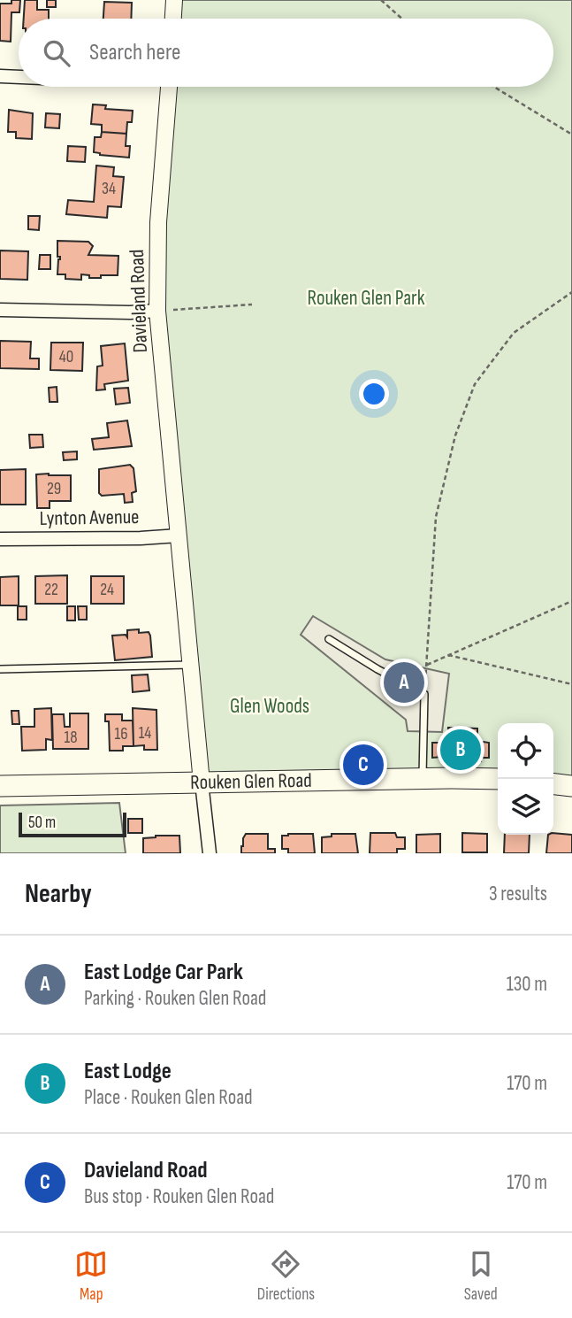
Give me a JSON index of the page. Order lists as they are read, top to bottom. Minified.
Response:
{"streets":{"main road":["Rouken Glen Road"],"street":["Davieland Road","Lynton Avenue"]},"crossings":[["Davieland Road","Lynton Avenue"],["Davieland Road","Rouken Glen Road"]],"parks":["Rouken Glen Park","Glen Woods"],"house_numbers":["34","40","29","22","24","14","16","18"],"scale_bar":"50 m","page":{"search":"Search here","pins":["A","B","C"],"scale":"50 m","heading":["Nearby","3 results"],"list":[{"mark":"A","name":"East Lodge Car Park","note":"Parking · Rouken Glen Road","value":"130 m"},{"mark":"B","name":"East Lodge","note":"Place · Rouken Glen Road","value":"170 m"},{"mark":"C","name":"Davieland Road","note":"Bus stop · Rouken Glen Road","value":"170 m"}],"nav":["Map","Directions","Saved"]}}
